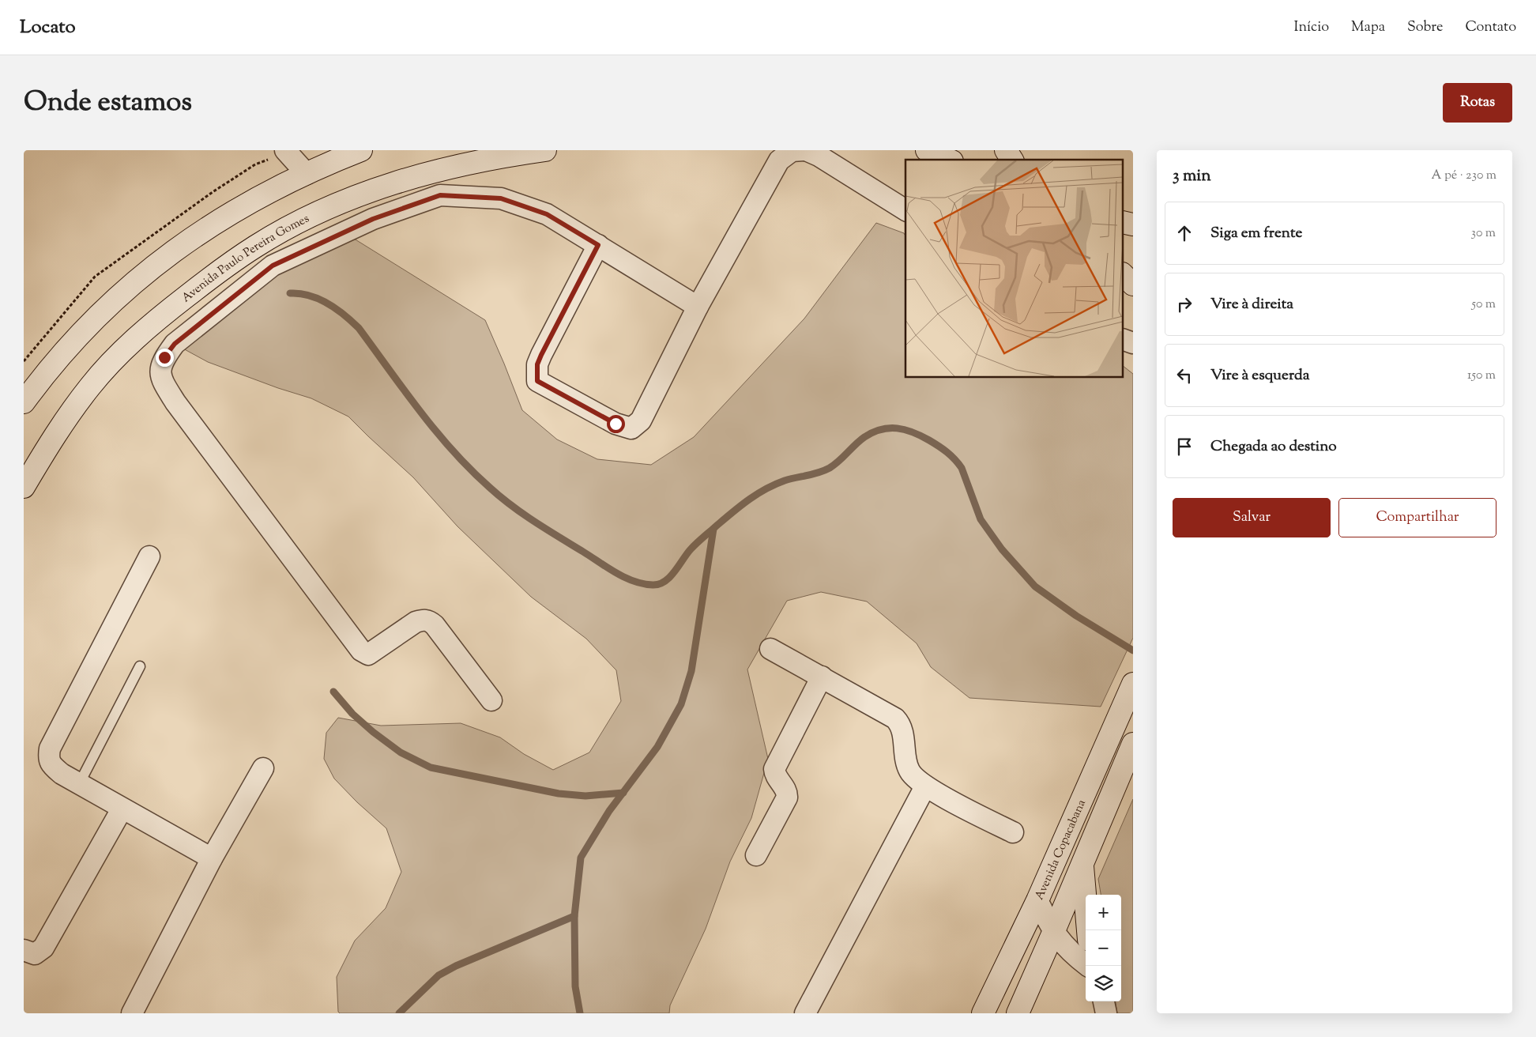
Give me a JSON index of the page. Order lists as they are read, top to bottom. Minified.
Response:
{"streets":{"main road":["Avenida Paulo Pereira Gomes","Avenida Copacabana"]},"page":{"header":"Locato","nav":["Início","Mapa","Sobre","Contato"],"title":"Onde estamos","buttons":["Rotas",["Salvar","Compartilhar"]],"heading":["3 min","A pé · 230 m"],"list":[["Siga em frente","30 m"],["Vire à direita","50 m"],["Vire à esquerda","150 m"],"Chegada ao destino"],"map_buttons":["+","−"]}}
